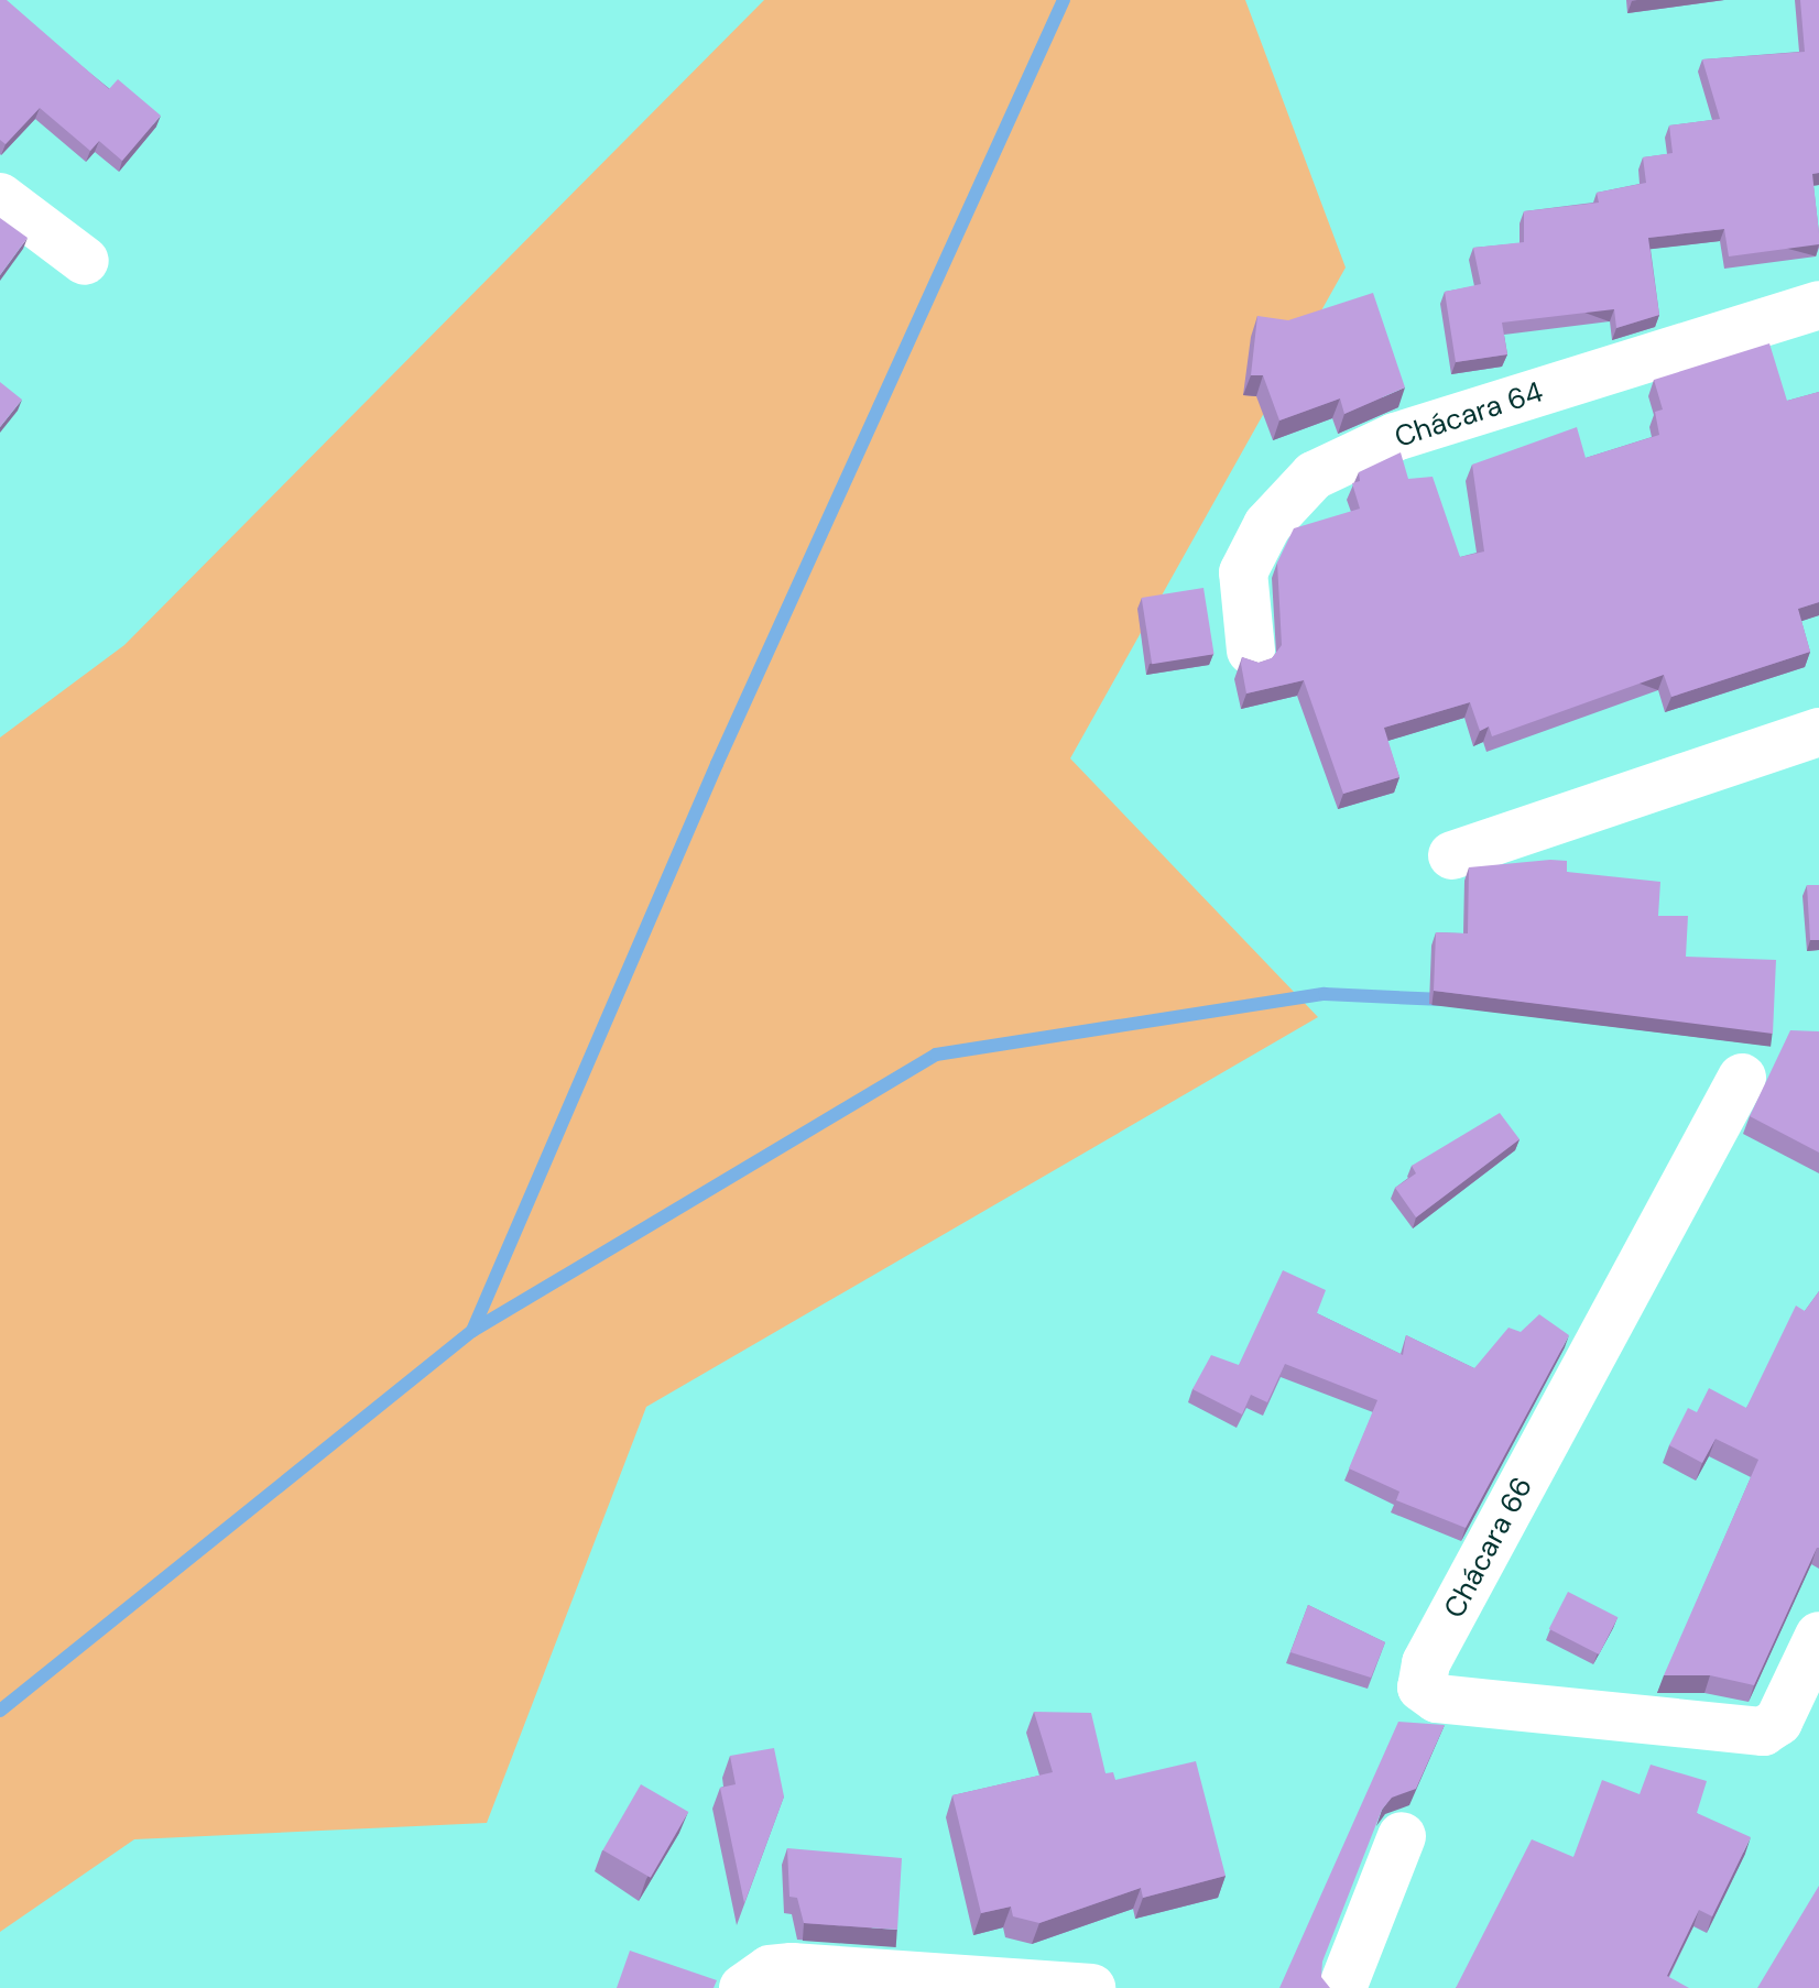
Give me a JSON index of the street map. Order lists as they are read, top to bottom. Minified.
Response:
{"streets":{"street":["Chácara 64","Chácara 66"]}}
